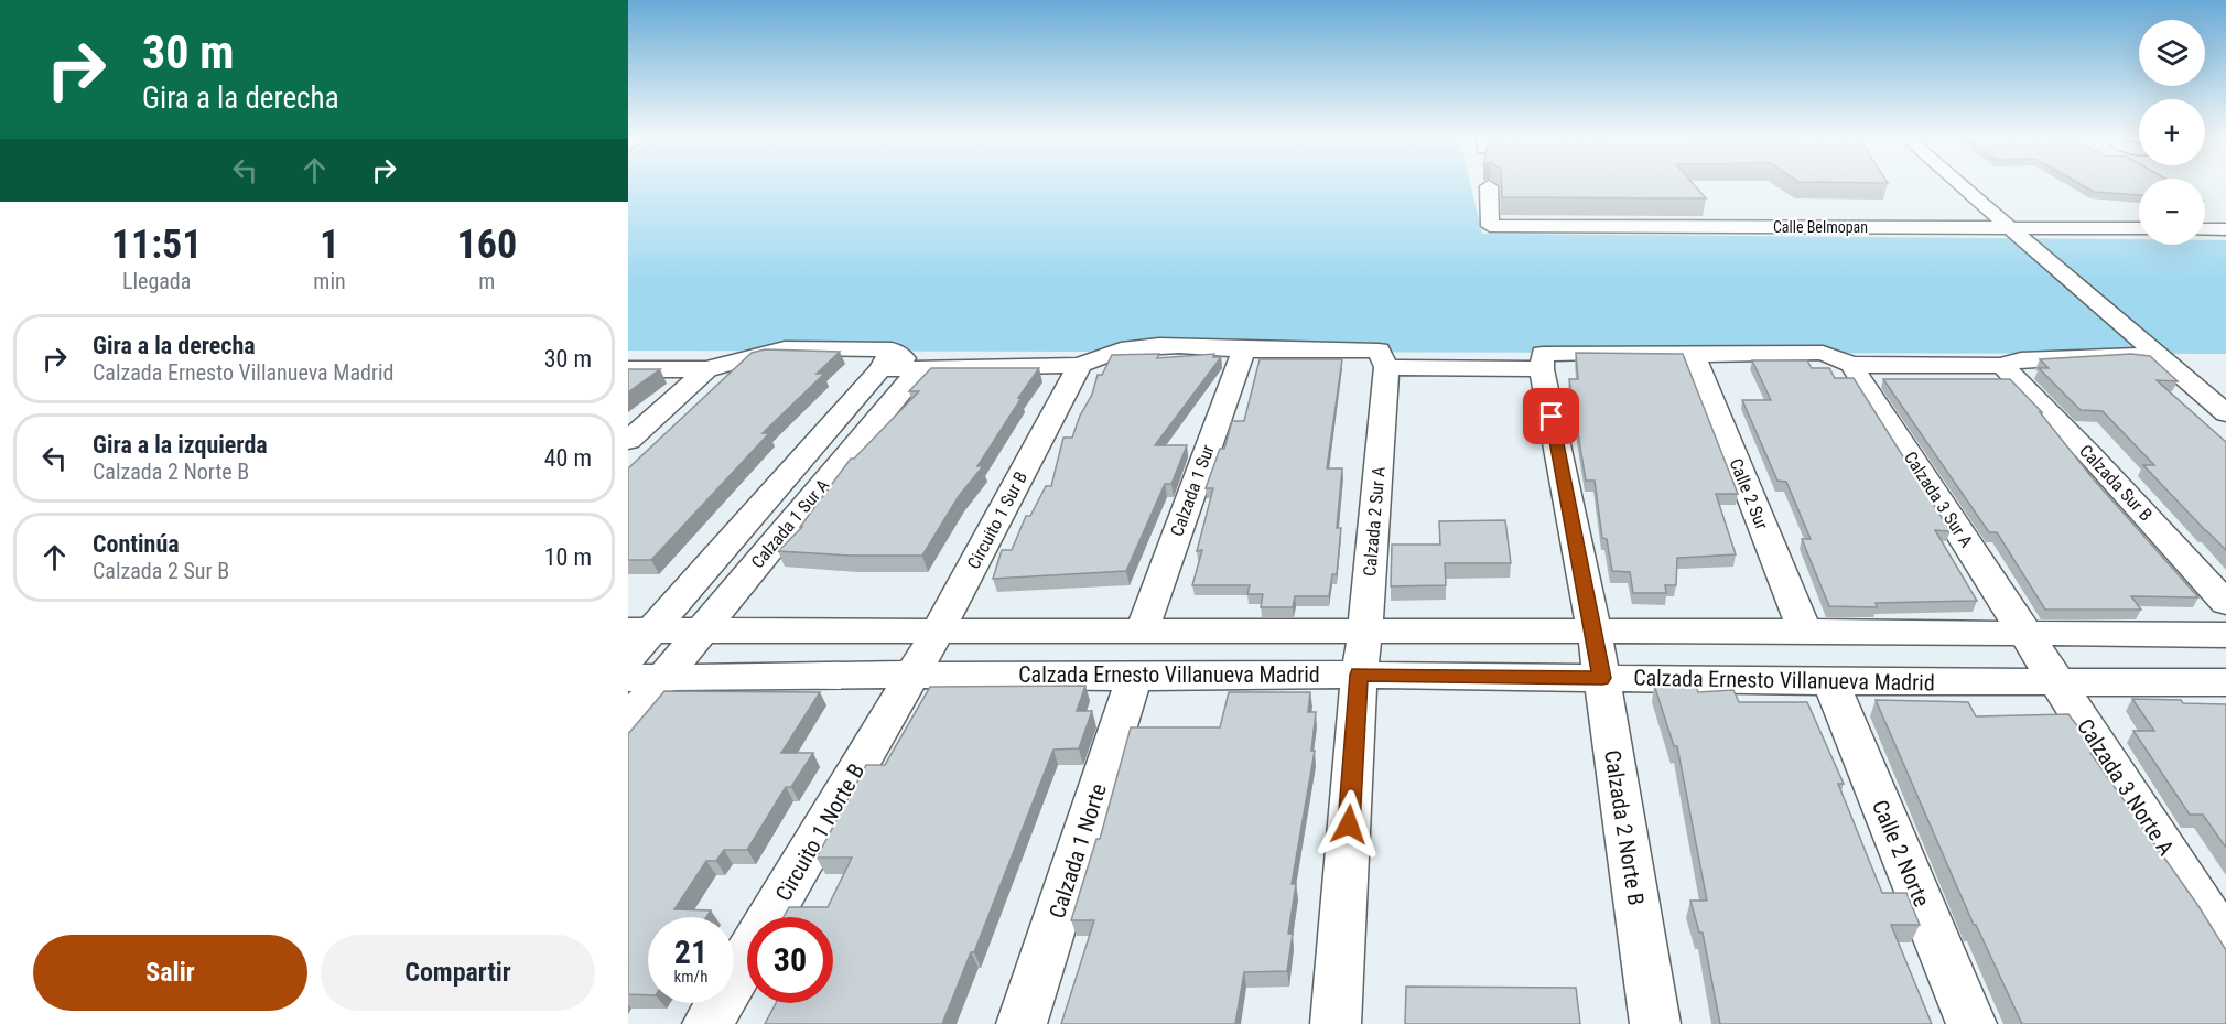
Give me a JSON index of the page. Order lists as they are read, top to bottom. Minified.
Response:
{"streets":{"street":["Calle Belmopan","Calzada Sur B","Calzada 1 Sur","Calle 2 Sur","Calzada 3 Sur A","Circuito 1 Sur B","Calzada 2 Sur A","Calzada 1 Sur A","Calzada Ernesto Villanueva Madrid","Calzada 3 Norte A","Calzada 2 Norte B","Circuito 1 Norte B","Calzada 1 Norte","Calle 2 Norte"]},"crossings":[["Calzada 3 Sur A","Calzada 3 Norte A"],["Circuito 1 Sur B","Calzada Ernesto Villanueva Madrid"],["Circuito 1 Sur B","Circuito 1 Norte B"],["Calzada 2 Sur A","Calzada Ernesto Villanueva Madrid"],["Calzada 1 Sur A","Calzada Ernesto Villanueva Madrid"],["Calzada Ernesto Villanueva Madrid","Calzada 3 Norte A"],["Calzada Ernesto Villanueva Madrid","Calzada 2 Norte B"],["Calzada Ernesto Villanueva Madrid","Circuito 1 Norte B"],["Calzada Ernesto Villanueva Madrid","Calzada 1 Norte"],["Calzada Ernesto Villanueva Madrid","Calle 2 Norte"]],"page":{"turn":["30 m","Gira a la derecha"],"map_buttons":["+","−"],"eta":["11:51","Llegada","1","min","160","m"],"list":[{"name":"Gira a la derecha","note":"Calzada Ernesto Villanueva Madrid","value":"30 m"},{"name":"Gira a la izquierda","note":"Calzada 2 Norte B","value":"40 m"},{"name":"Continúa","note":"Calzada 2 Sur B","value":"10 m"}],"speed":"21 km/h","limit":"30","buttons":["Salir","Compartir"]}}
